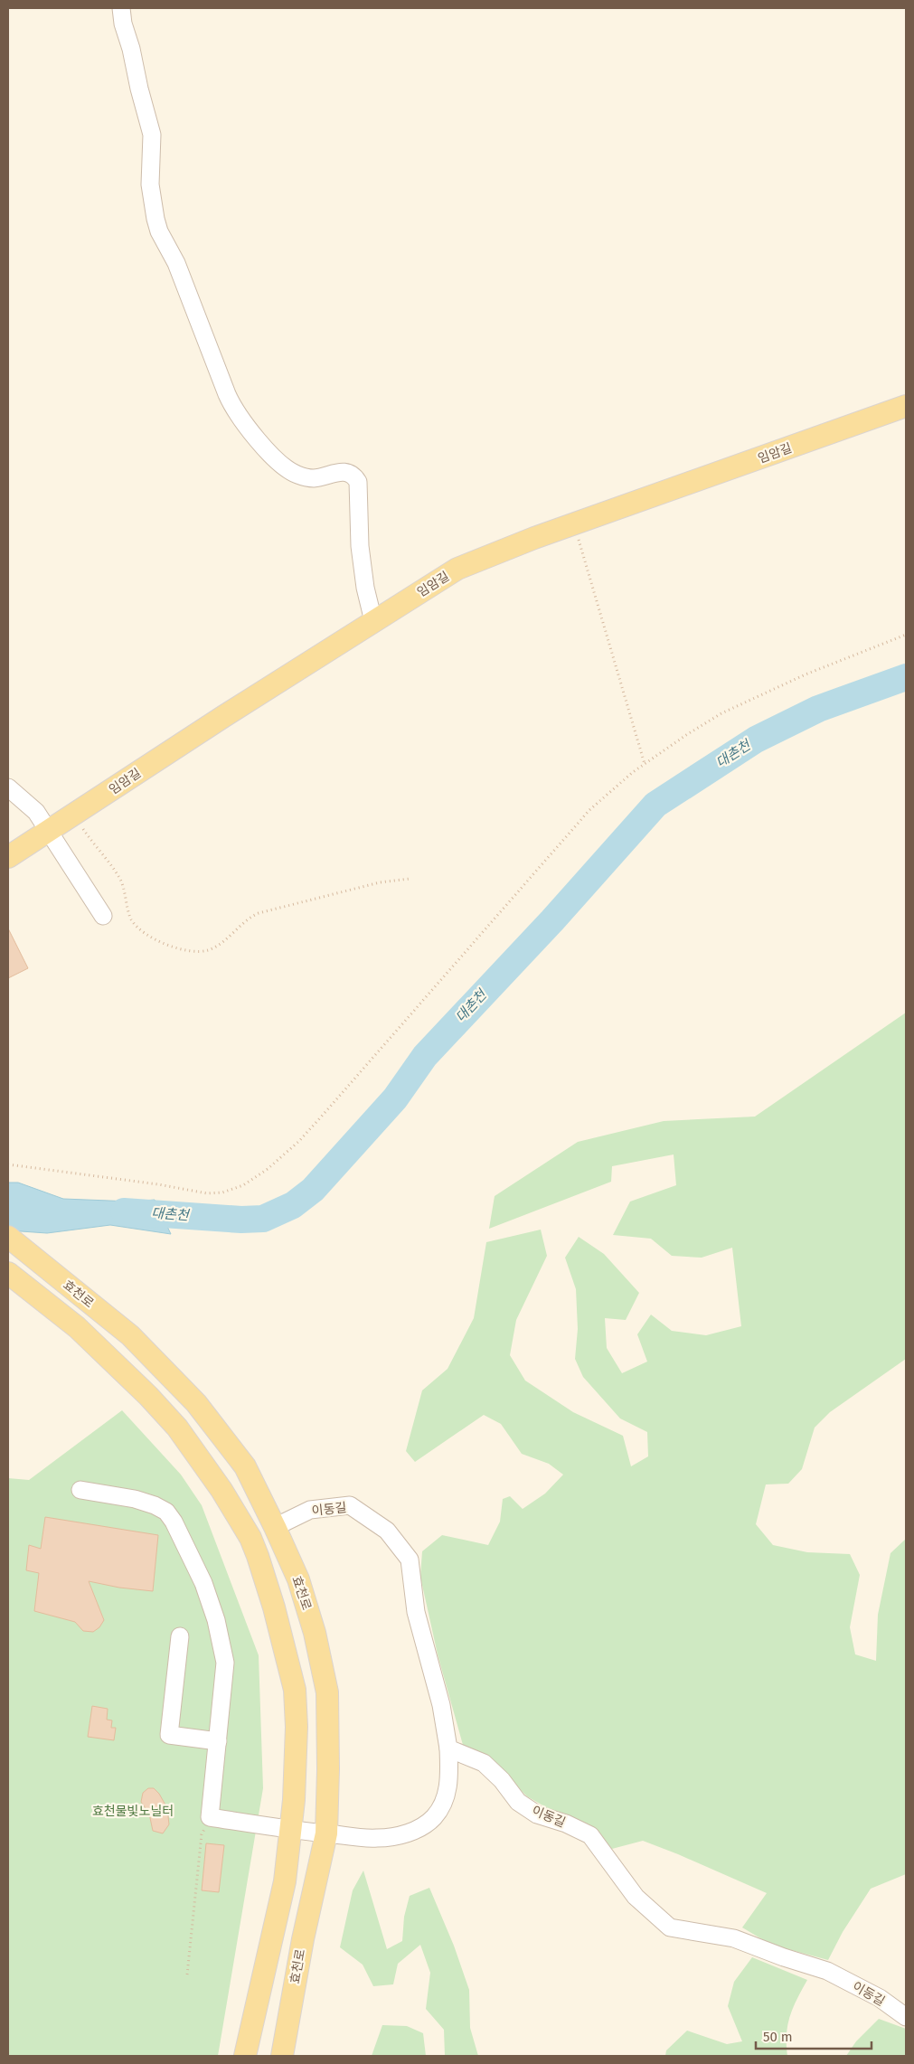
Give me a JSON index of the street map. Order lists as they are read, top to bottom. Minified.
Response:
{"streets":{"main road":["임암길","효천로"],"street":["이동길"]},"crossings":[["효천로","이동길"]],"water":["대촌천"],"parks":["효천물빛노닐터"],"scale_bar":"50 m"}
